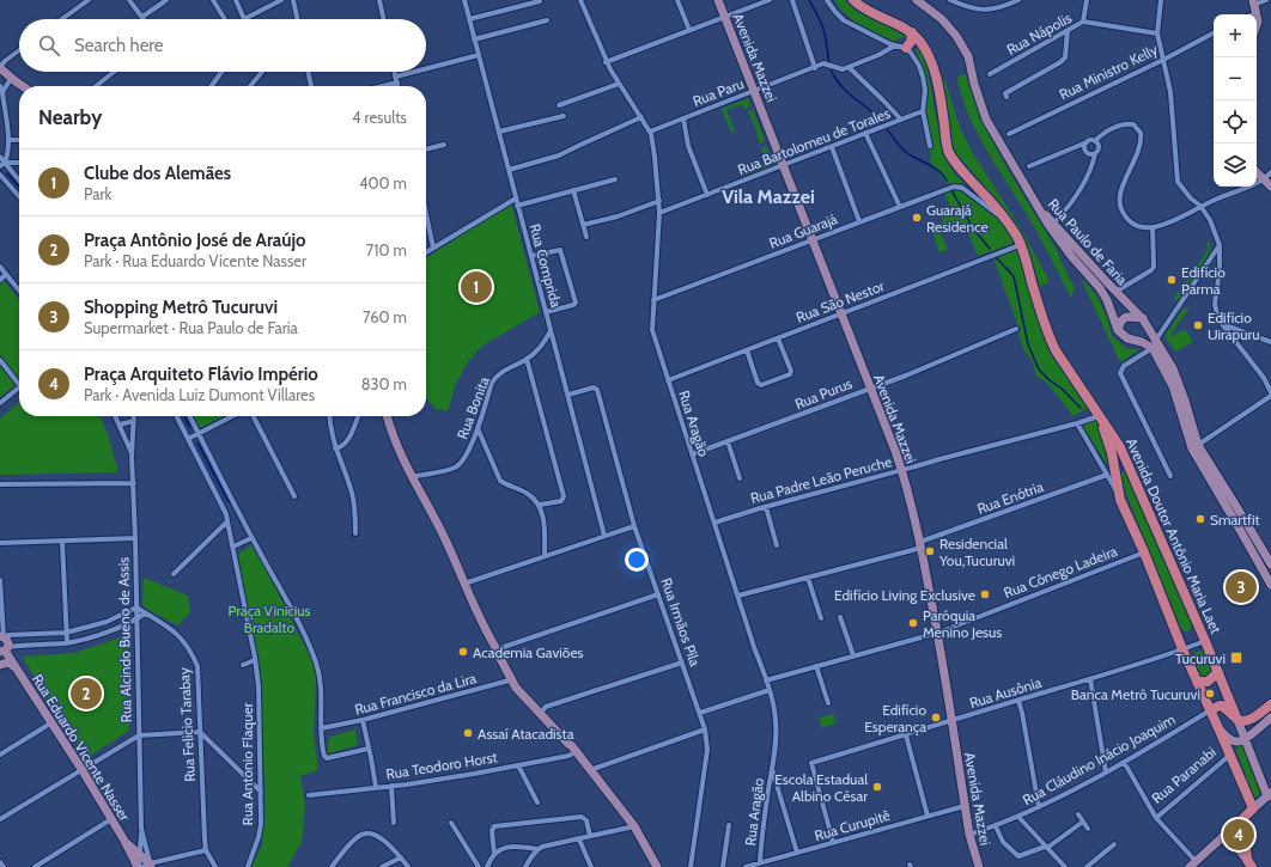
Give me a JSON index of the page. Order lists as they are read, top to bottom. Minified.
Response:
{"streets":{"main road":["Avenida Doutor Antônio Maria Laet"],"street":["Rua Nápolis","Avenida Mazzei","Rua Ministro Kelly","Rua Paru","Rua Bartolomeu de Torales","Rua Guarajá","Rua Paulo de Faria","Rua Comprida","Rua São Nestor","Rua Purus","Rua Bonita","Rua Aragão","Rua Padre Leão Peruche","Rua Enótria","Rua Cônego Ladeira","Rua Irmãos Pìla","Rua Alcindo Bueno de Assis","Rua Ausônia","Rua Francisco da Lira","Rua Felicio Tarabay","Rua Eduardo Vicente Nasser","Rua Cláudino Inácio Joaquim","Rua Antonio Flaquer","Rua Teodoro Horst","Rua Paranabi","Rua Curupitê"]},"crossings":[["Avenida Mazzei","Rua Paru"],["Avenida Mazzei","Rua Bartolomeu de Torales"],["Avenida Mazzei","Rua Guarajá"],["Avenida Mazzei","Rua São Nestor"],["Avenida Mazzei","Rua Purus"],["Avenida Mazzei","Rua Padre Leão Peruche"],["Avenida Mazzei","Rua Enótria"],["Avenida Mazzei","Rua Cônego Ladeira"],["Avenida Mazzei","Rua Ausônia"],["Avenida Mazzei","Rua Cláudino Inácio Joaquim"],["Avenida Mazzei","Rua Curupitê"],["Rua Paru","Rua Aragão"],["Rua Bartolomeu de Torales","Rua Aragão"],["Rua Guarajá","Rua Aragão"],["Rua Guarajá","Avenida Doutor Antônio Maria Laet"],["Rua Comprida","Rua Bonita"],["Rua Comprida","Rua Irmãos Pìla"],["Rua São Nestor","Rua Aragão"],["Rua São Nestor","Avenida Doutor Antônio Maria Laet"],["Rua Purus","Rua Aragão"],["Rua Aragão","Rua Padre Leão Peruche"],["Rua Aragão","Rua Enótria"],["Rua Aragão","Rua Cônego Ladeira"],["Rua Aragão","Rua Curupitê"],["Rua Padre Leão Peruche","Avenida Doutor Antônio Maria Laet"],["Rua Enótria","Avenida Doutor Antônio Maria Laet"],["Avenida Doutor Antônio Maria Laet","Rua Cônego Ladeira"],["Avenida Doutor Antônio Maria Laet","Rua Ausônia"],["Avenida Doutor Antônio Maria Laet","Rua Cláudino Inácio Joaquim"],["Avenida Doutor Antônio Maria Laet","Rua Paranabi"],["Rua Alcindo Bueno de Assis","Rua Felicio Tarabay"],["Rua Alcindo Bueno de Assis","Rua Eduardo Vicente Nasser"],["Rua Ausônia","Rua Curupitê"]],"districts":["Vila Mazzei"],"parks":["Praça Vinicius Bradalto"],"places":{"other":["Guarajá Residence","Edifício Parma","Edifício Uirapuru","Smartfit","Residencial You,Tucuruvi","Edifício Living Exclusive","Paróquia Menino Jesus","Academia Gaviões","Banca Metrô Tucuruvi","Edifício Esperança","Assaí Atacadista","Escola Estadual Albino César"],"transit":["Tucuruvi"]},"page":{"map_buttons":["+","−"],"search":"Search here","heading":["Nearby","4 results"],"list":[{"mark":"1","name":"Clube dos Alemães","note":"Park","value":"400 m"},{"mark":"2","name":"Praça Antônio José de Araújo","note":"Park · Rua Eduardo Vicente Nasser","value":"710 m"},{"mark":"3","name":"Shopping Metrô Tucuruvi","note":"Supermarket · Rua Paulo de Faria","value":"760 m"},{"mark":"4","name":"Praça Arquiteto Flávio Império","note":"Park · Avenida Luiz Dumont Villares","value":"830 m"}],"pins":["1","3","2","4"]}}
